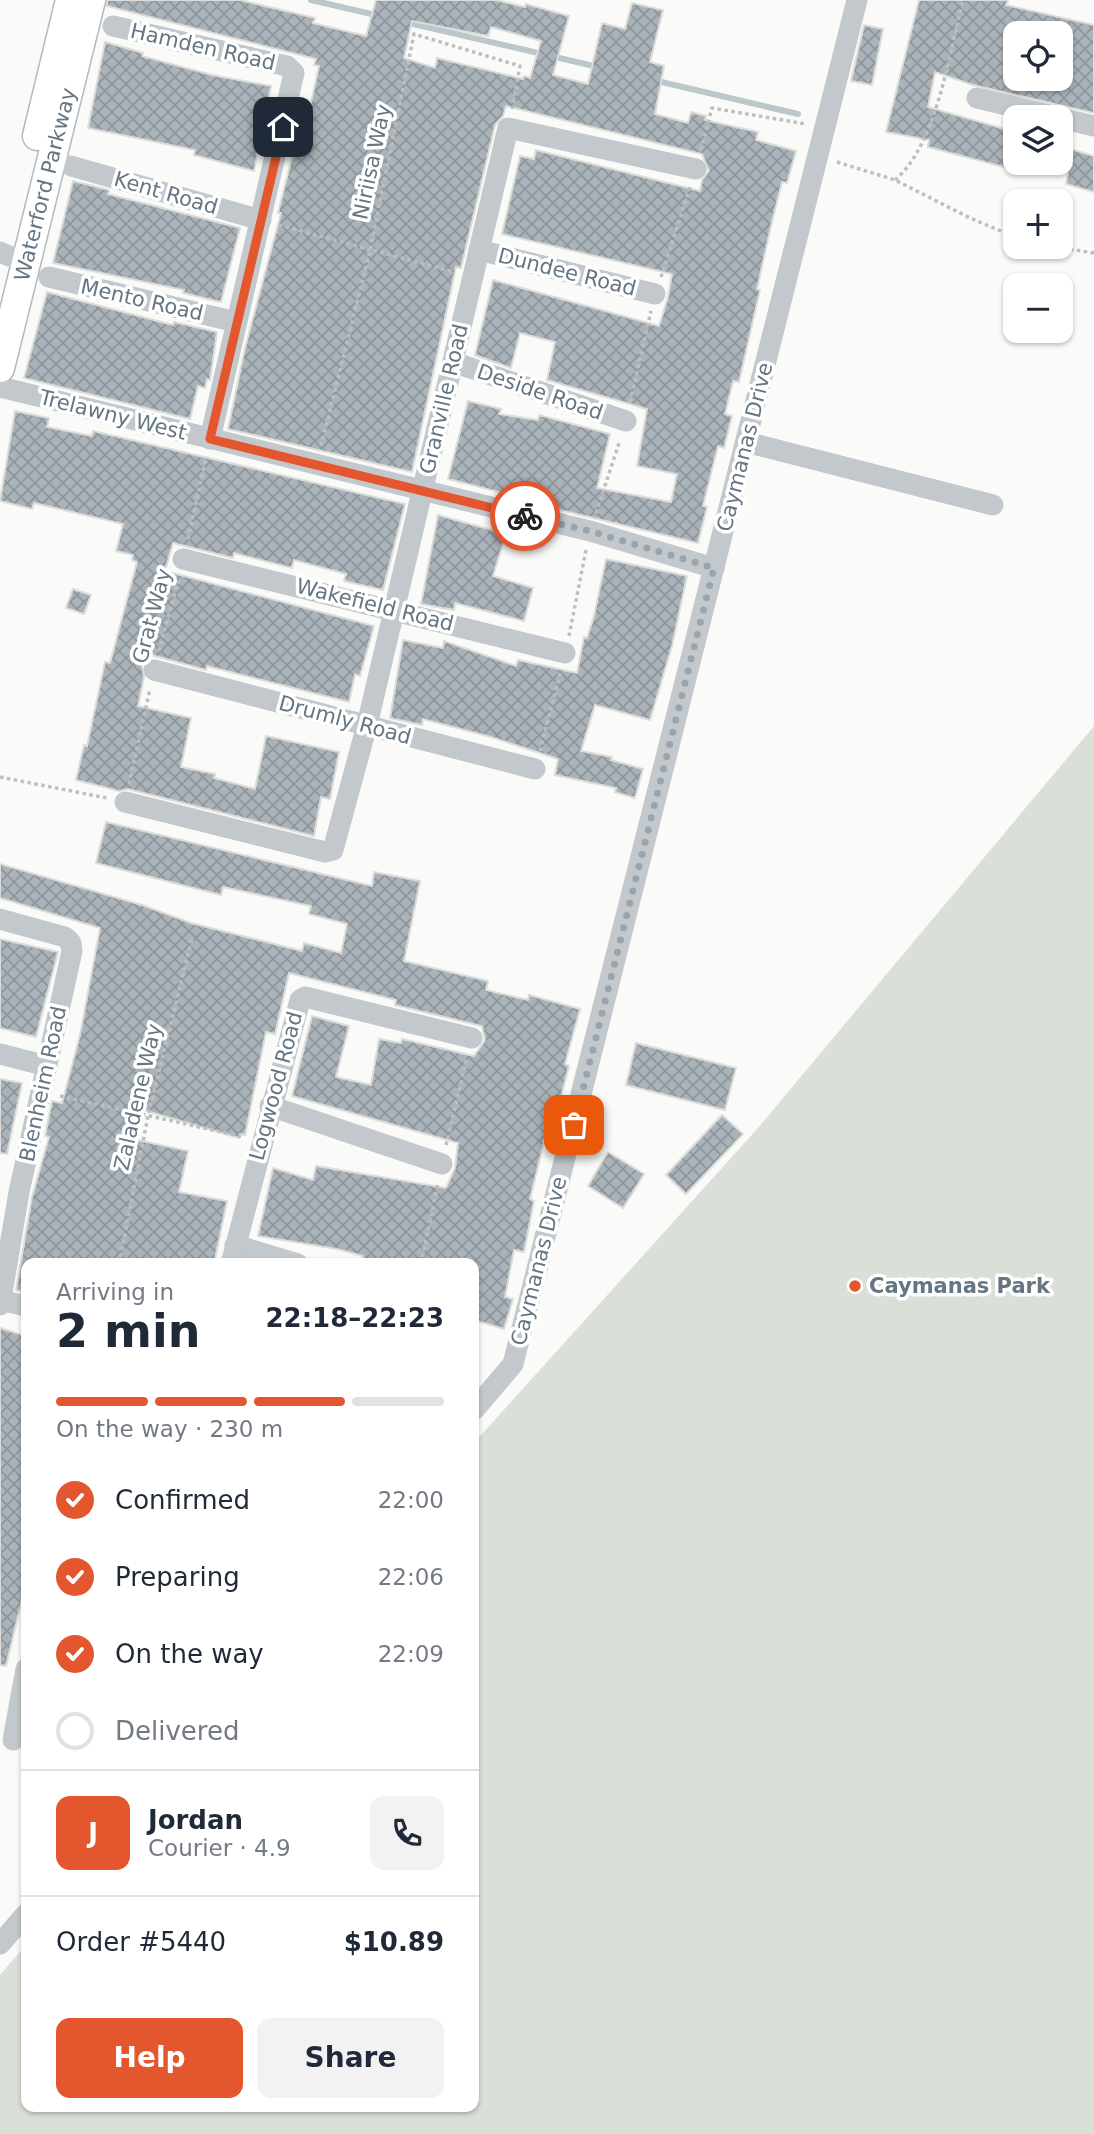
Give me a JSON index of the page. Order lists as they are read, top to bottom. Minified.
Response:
{"streets":{"street":["Hamden Road","Waterford Parkway","Kent Road","Dundee Road","Mento Road","Deside Road","Granville Road","Trelawny West","Caymanas Drive","Wakefield Road","Drumly Road","Blenheim Road","Logwood Road"],"path":["Niriisa Way","Grat Way","Zaladene Way"]},"crossings":[["Hamden Road","Kent Road"],["Hamden Road","Mento Road"],["Hamden Road","Trelawny West"],["Hamden Road","Grat Way"],["Niriisa Way","Granville Road"],["Niriisa Way","Trelawny West"],["Dundee Road","Granville Road"],["Deside Road","Granville Road"],["Granville Road","Trelawny West"],["Granville Road","Wakefield Road"],["Granville Road","Grat Way"],["Granville Road","Drumly Road"],["Trelawny West","Caymanas Drive"],["Trelawny West","Grat Way"],["Wakefield Road","Grat Way"],["Grat Way","Drumly Road"]],"places":["Caymanas Park"],"page":{"map_buttons":["+","−"],"heading":["2 min","Arriving in","22:18–22:23"],"panel":["Jordan","Courier · 4.9","Order #5440","$10.89"],"bar":"On the way · 230 m","list":[["Confirmed","22:00"],["Preparing","22:06"],["On the way","22:09"],"Delivered"],"round":"J","buttons":["Help","Share"]}}
